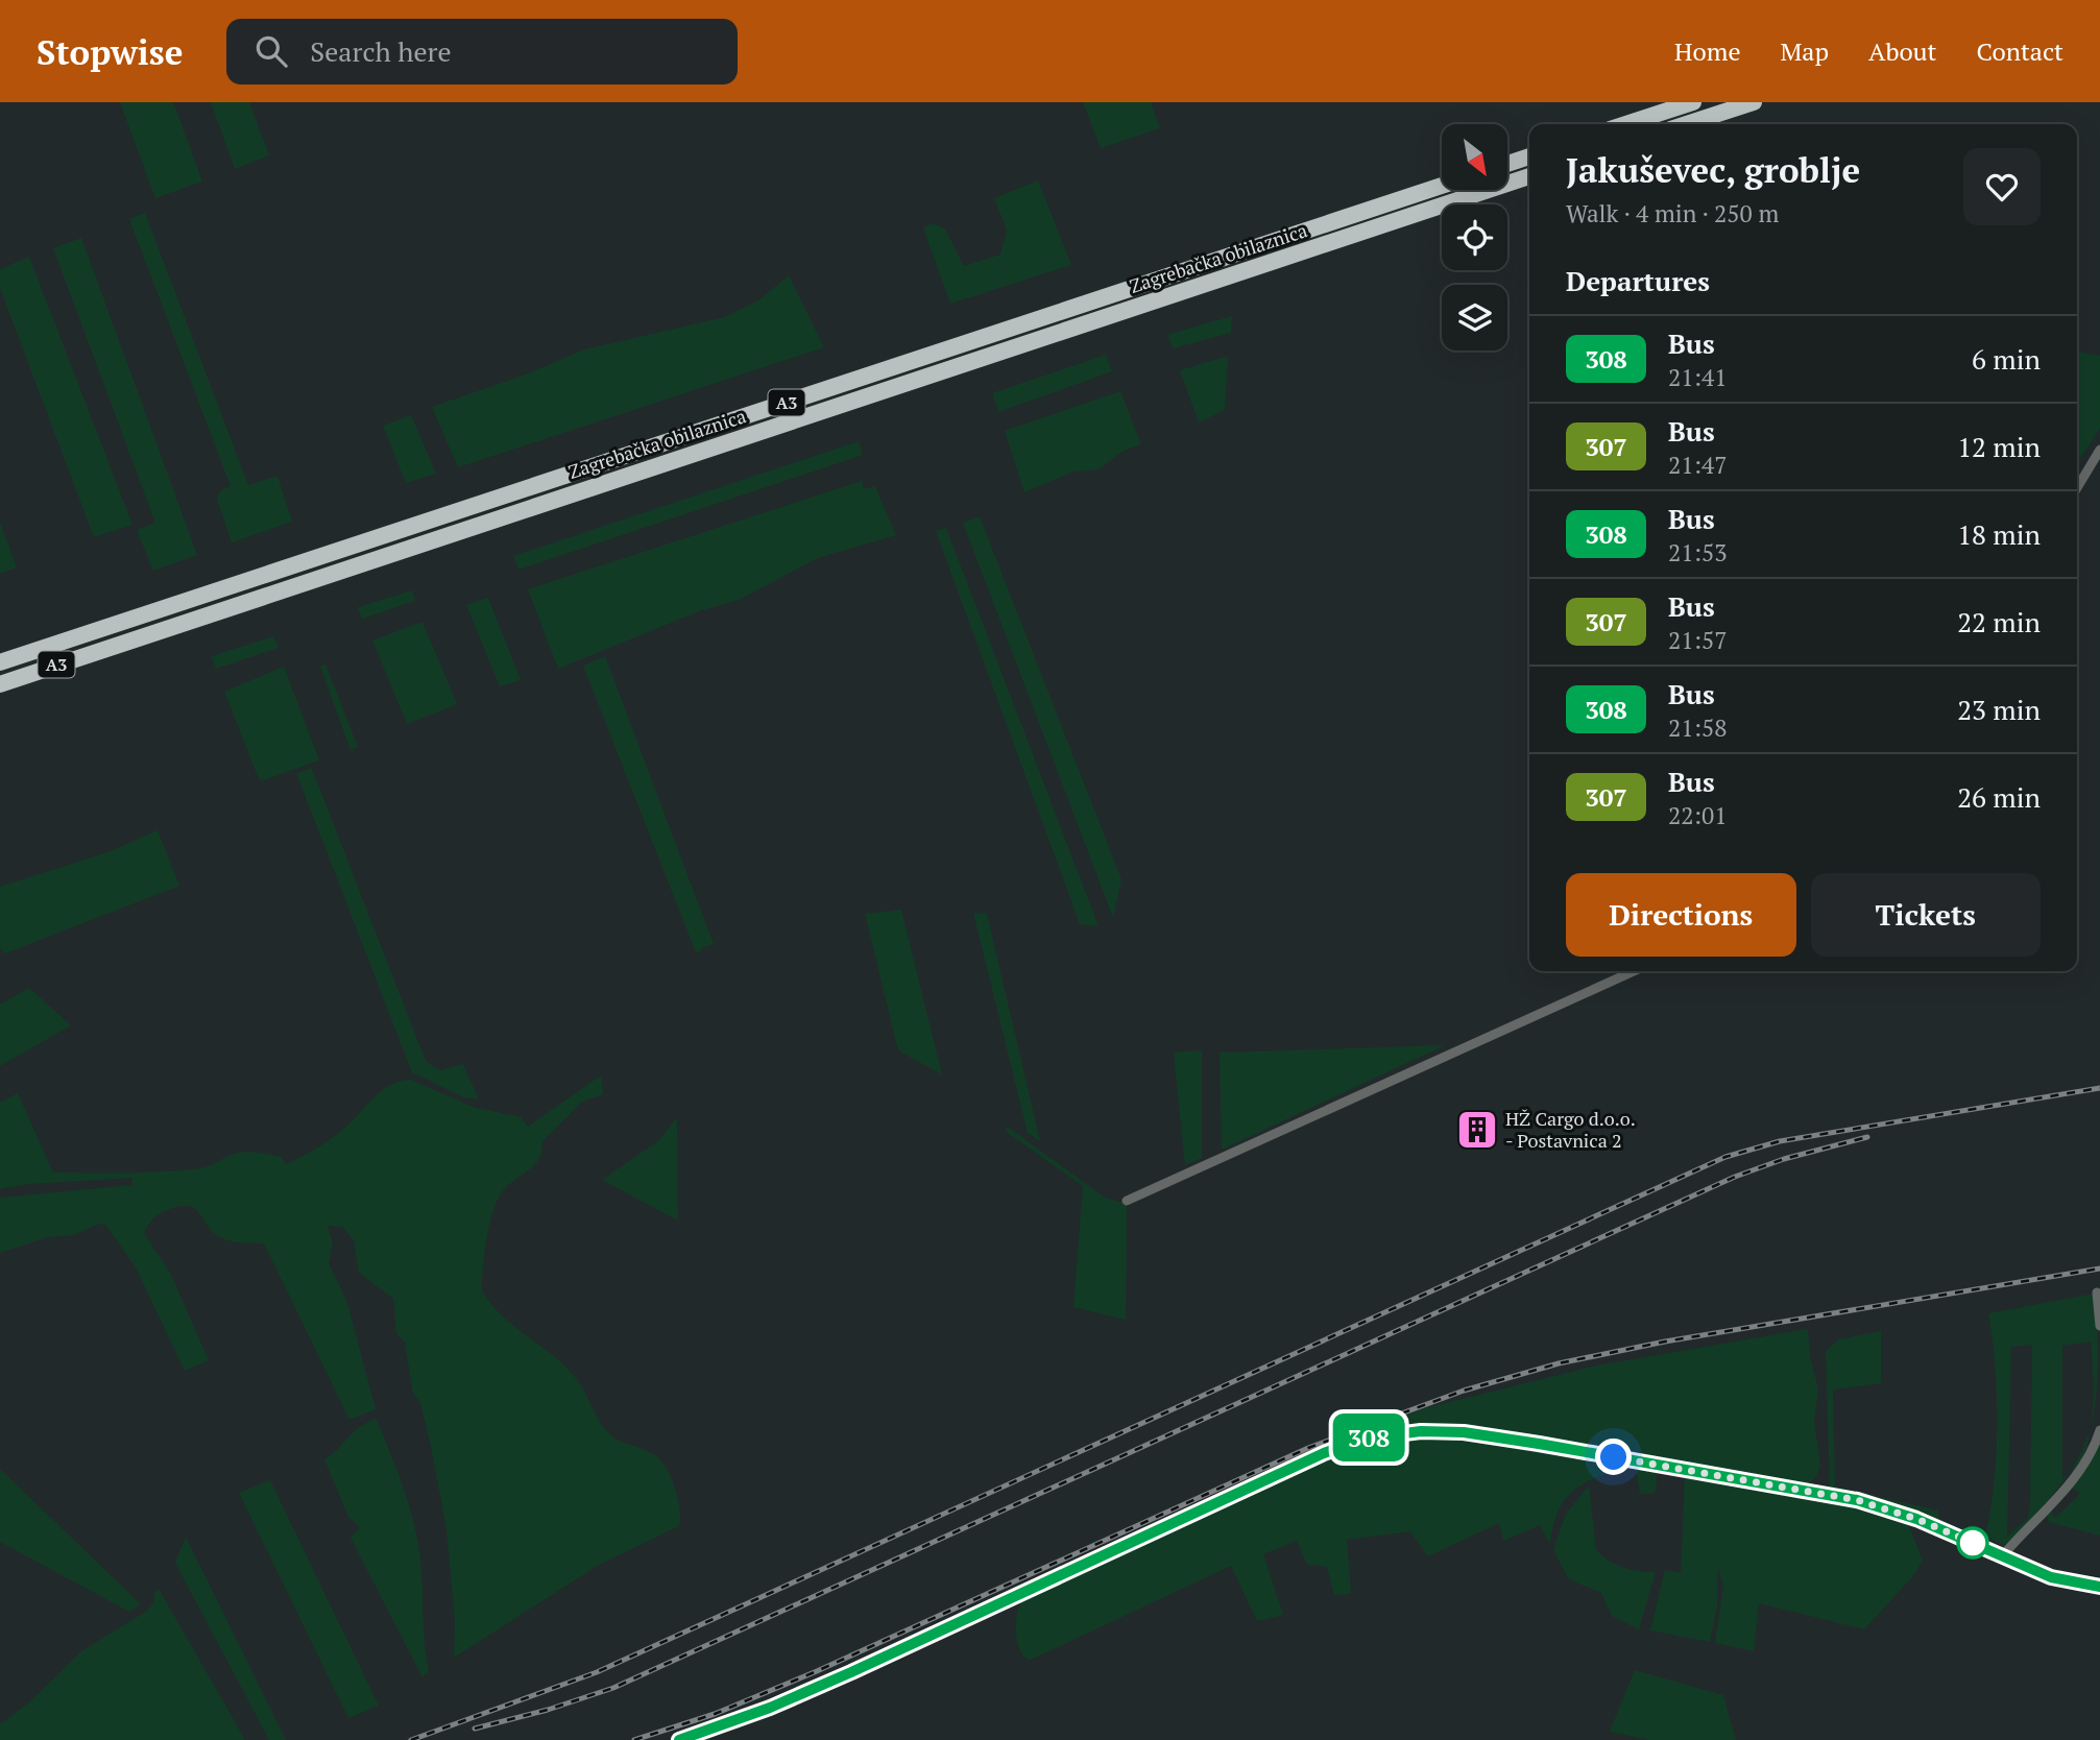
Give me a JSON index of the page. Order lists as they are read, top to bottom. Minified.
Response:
{"streets":{"highway":["Zagrebačka obilaznica","A3"]},"places":{"building":["HŽ Cargo d.o.o. - Postavnica 2"]},"lines":["bus line 308"],"north":"bottom right","page":{"header":"Stopwise","search":"Search here","nav":["Home","Map","About","Contact"],"on_map":"308","heading":[["Jakuševec, groblje","Walk · 4 min · 250 m"],"Departures"],"list":[{"mark":"308","name":"Bus","note":"21:41","value":"6 min"},{"mark":"307","name":"Bus","note":"21:47","value":"12 min"},{"mark":"308","name":"Bus","note":"21:53","value":"18 min"},{"mark":"307","name":"Bus","note":"21:57","value":"22 min"},{"mark":"308","name":"Bus","note":"21:58","value":"23 min"},{"mark":"307","name":"Bus","note":"22:01","value":"26 min"}],"buttons":["Directions","Tickets"]}}
